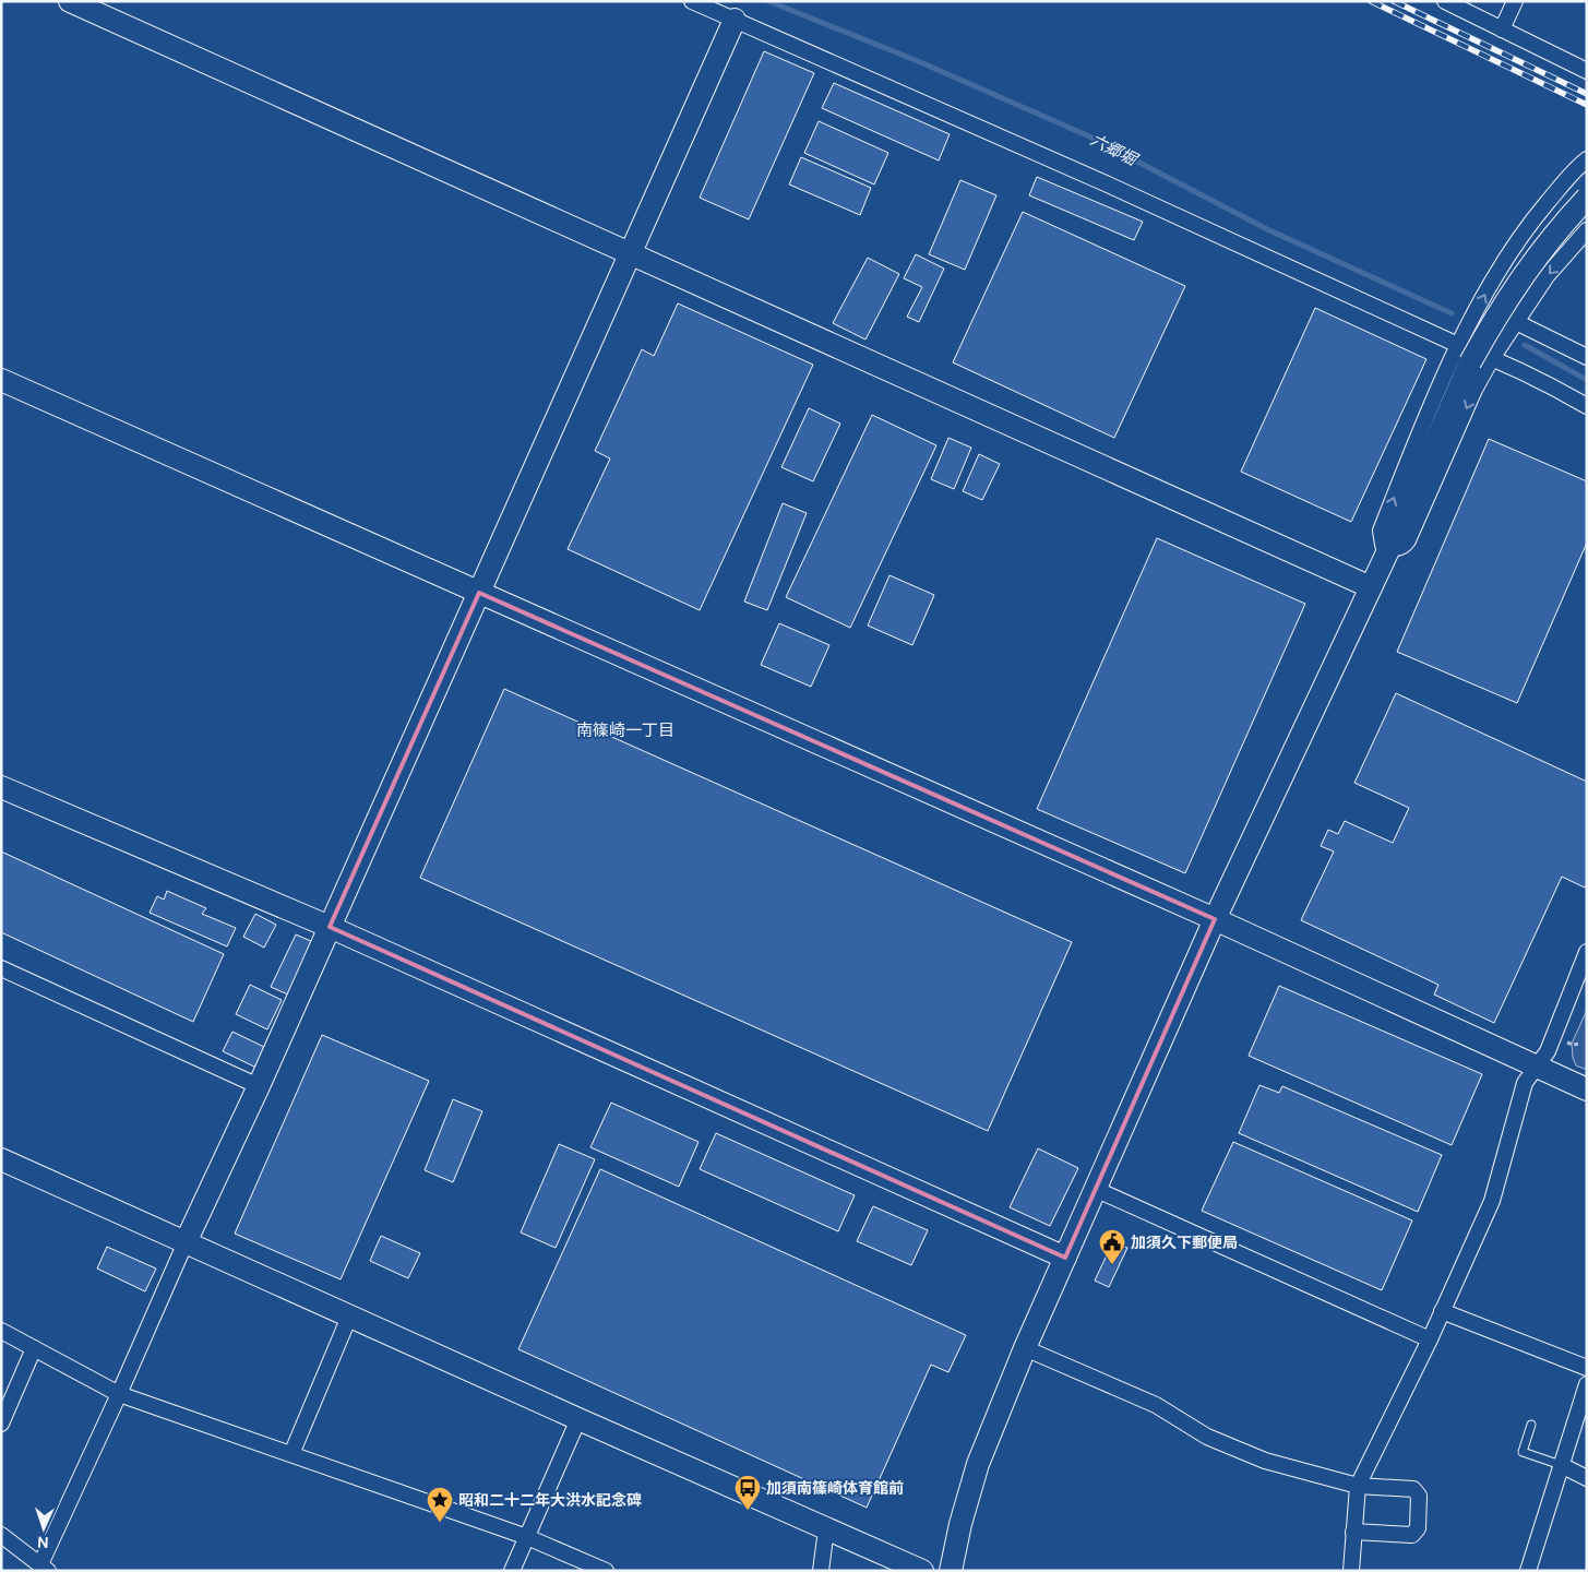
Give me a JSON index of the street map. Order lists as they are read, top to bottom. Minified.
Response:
{"districts":["南篠崎一丁目"],"water":["六郷堀"],"places":{"public building":["加須久下郵便局"],"bus stop":["加須南篠崎体育館前"],"place":["昭和二十二年大洪水記念碑"]},"north":"bottom"}
